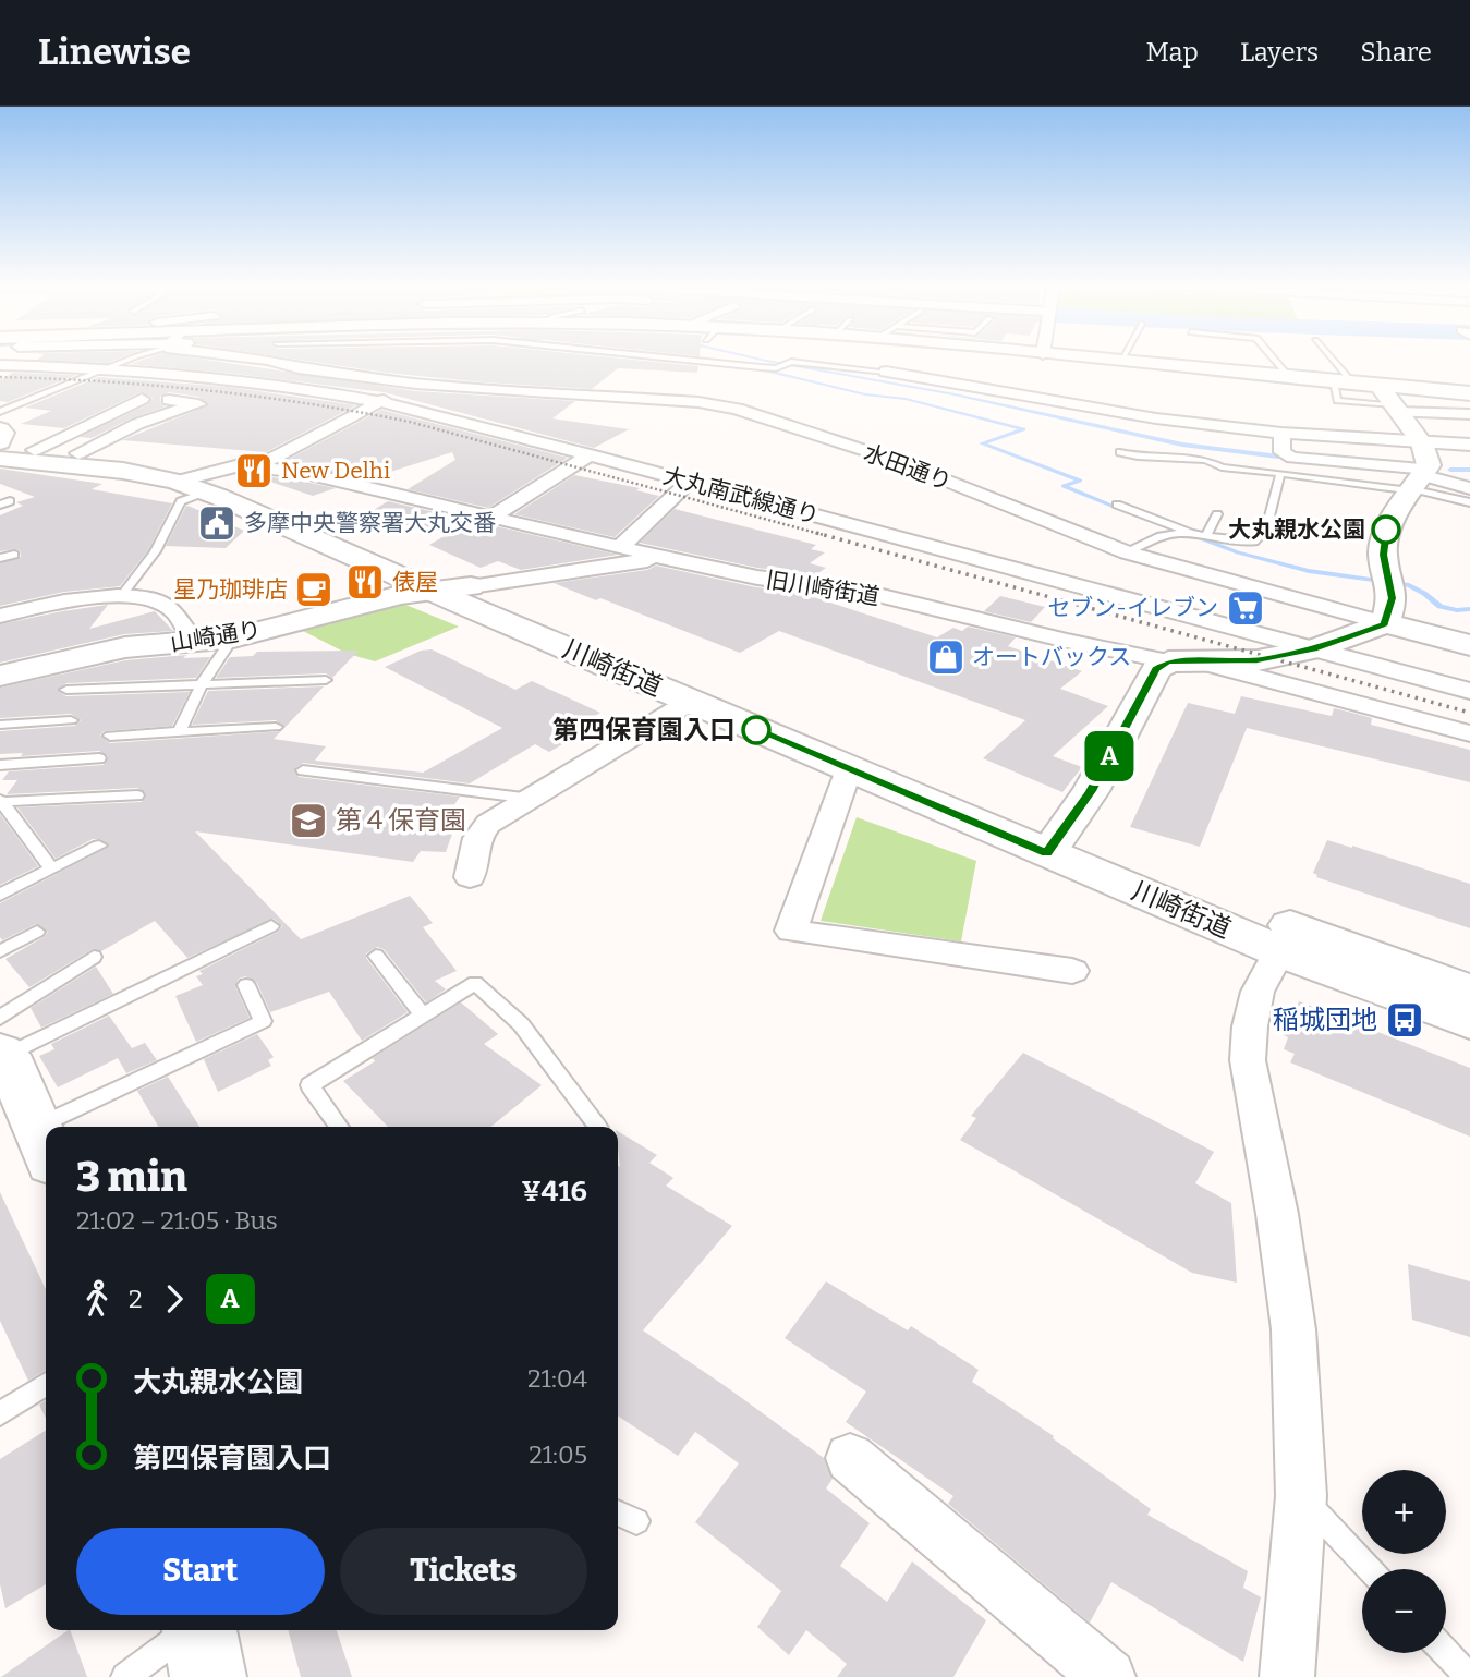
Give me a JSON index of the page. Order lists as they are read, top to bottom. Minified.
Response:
{"streets":{"street":["水田通り","大丸南武線通り","旧川崎街道","山崎通り","川崎街道"]},"crossings":[["水田通り","旧川崎街道"],["大丸南武線通り","旧川崎街道"],["旧川崎街道","川崎街道"],["山崎通り","川崎街道"]],"places":{"restaurant":["New Delhi","俵屋"],"public building":["多摩中央警察署大丸交番"],"other":["大丸親水公園","第四保育園入口"],"cafe":["星乃珈琲店"],"supermarket":["セブン-イレブン"],"shop":["オートバックス"],"school or university":["第４保育園"],"bus stop":["稲城団地"]},"lines":["bus line A"],"page":{"header":"Linewise","nav":["Map","Layers","Share"],"on_map":"A","heading":["3 min","21:02 – 21:05 · Bus","¥416"],"legs":["2","A"],"list":[{"name":"大丸親水公園","value":"21:04"},{"name":"第四保育園入口","value":"21:05"}],"map_buttons":["+","−"],"buttons":["Start","Tickets"]}}
